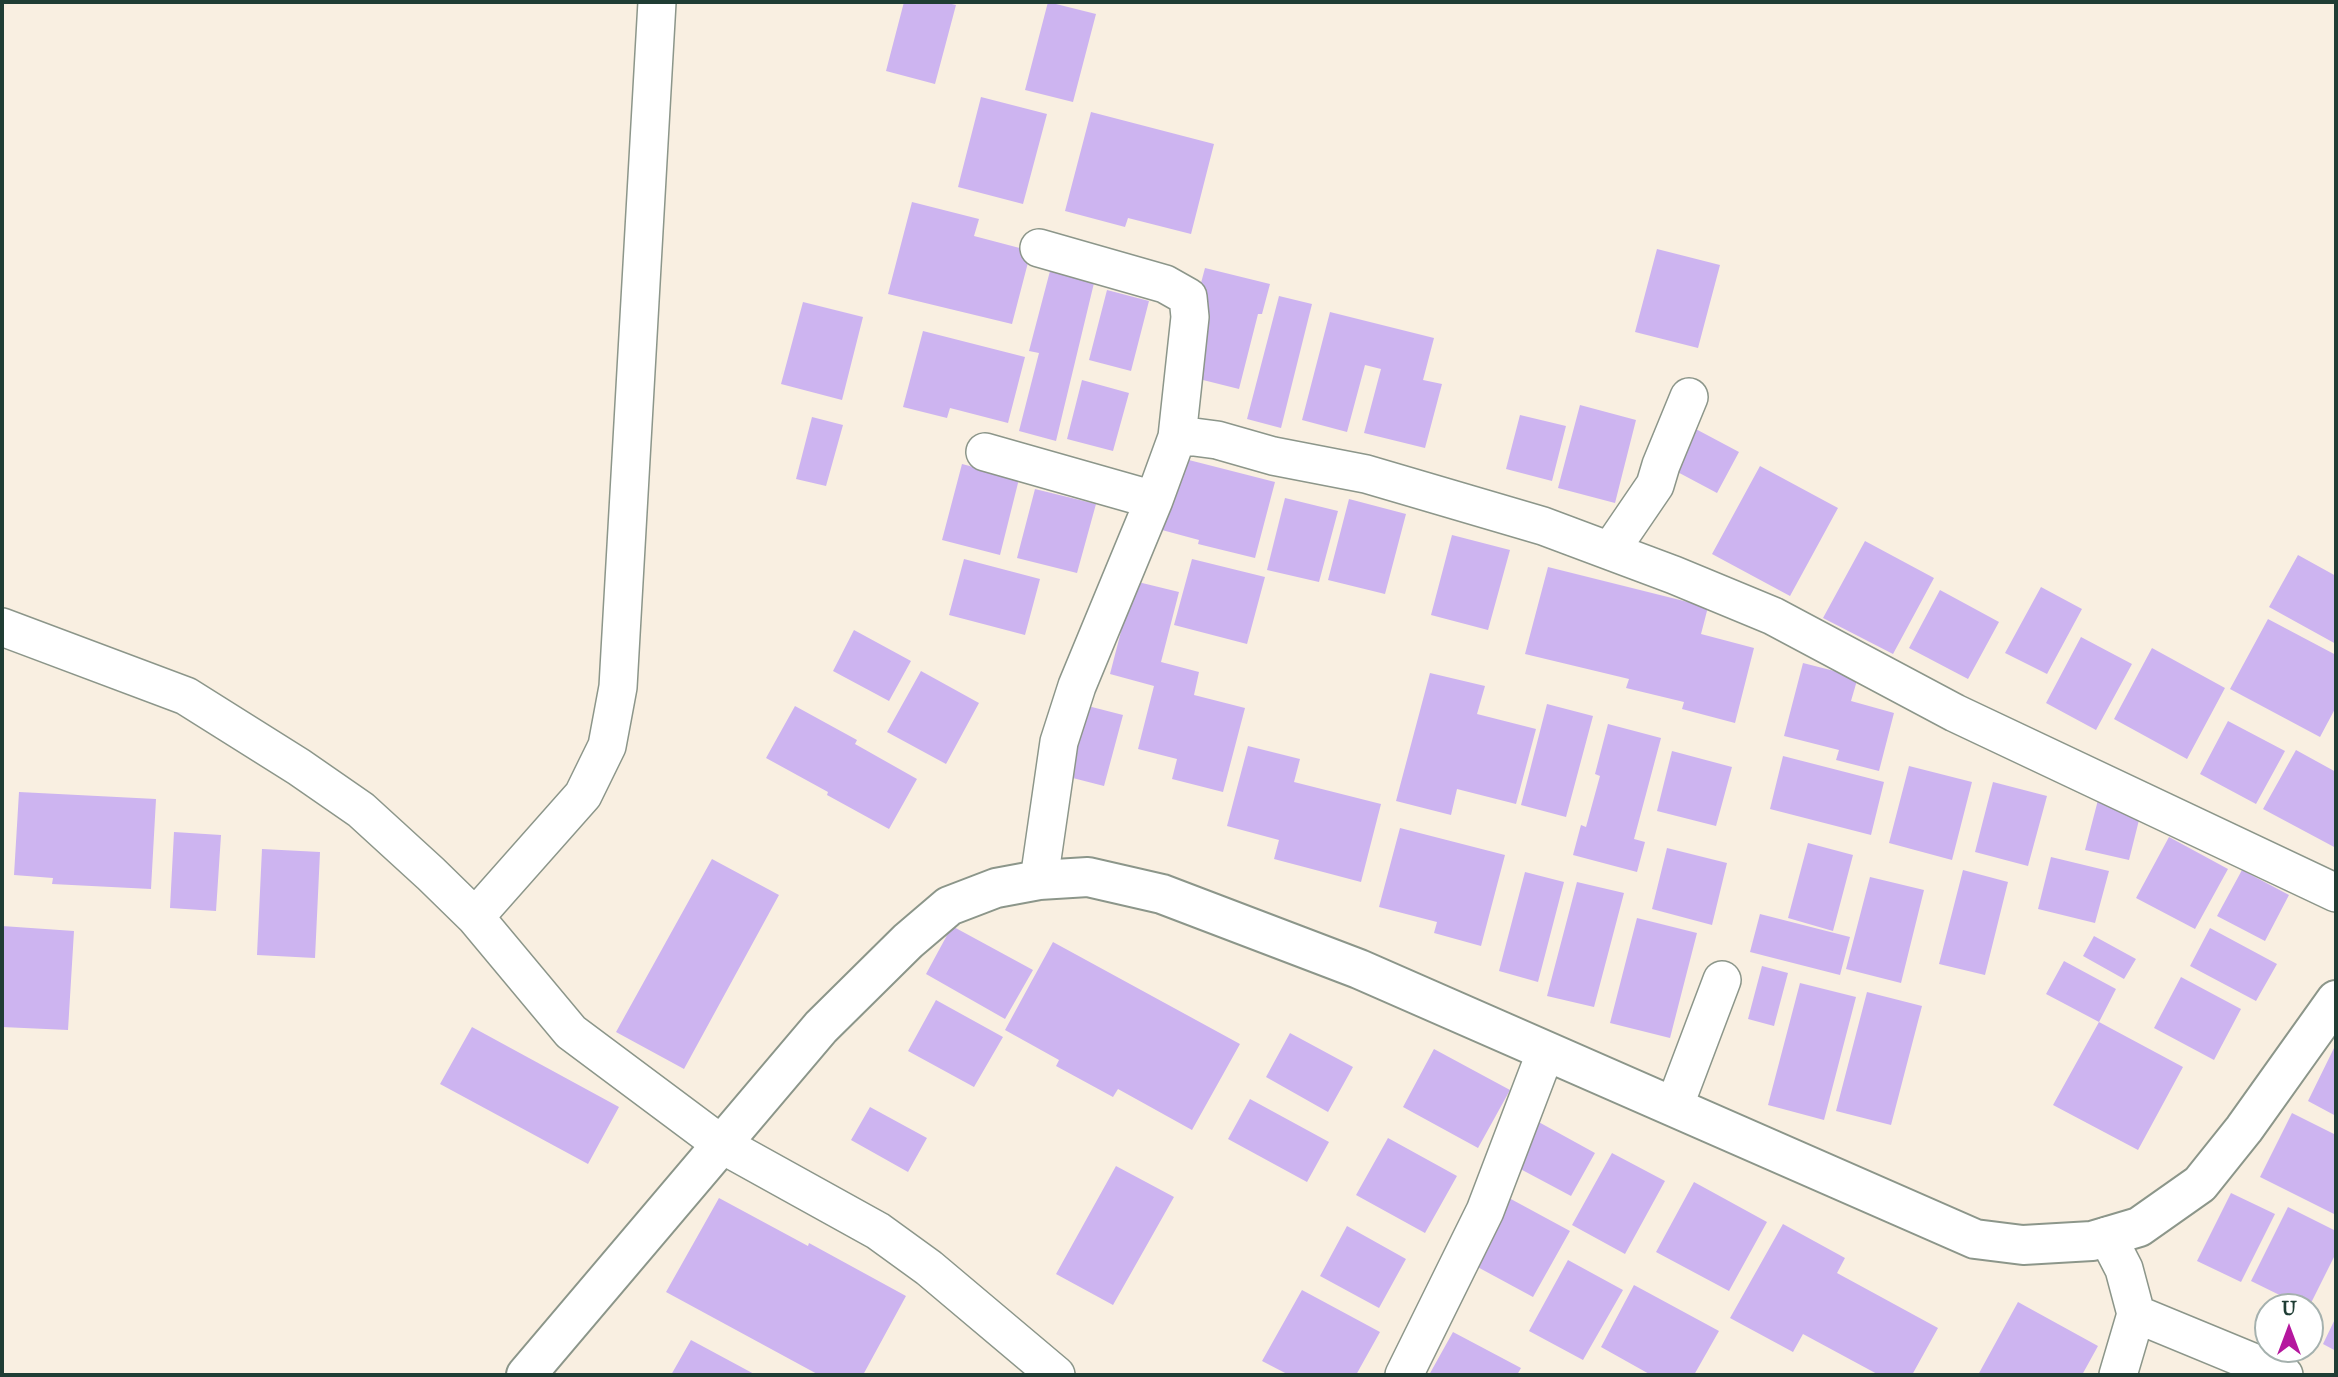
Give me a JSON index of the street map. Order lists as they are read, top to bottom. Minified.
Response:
{"north":"top"}
